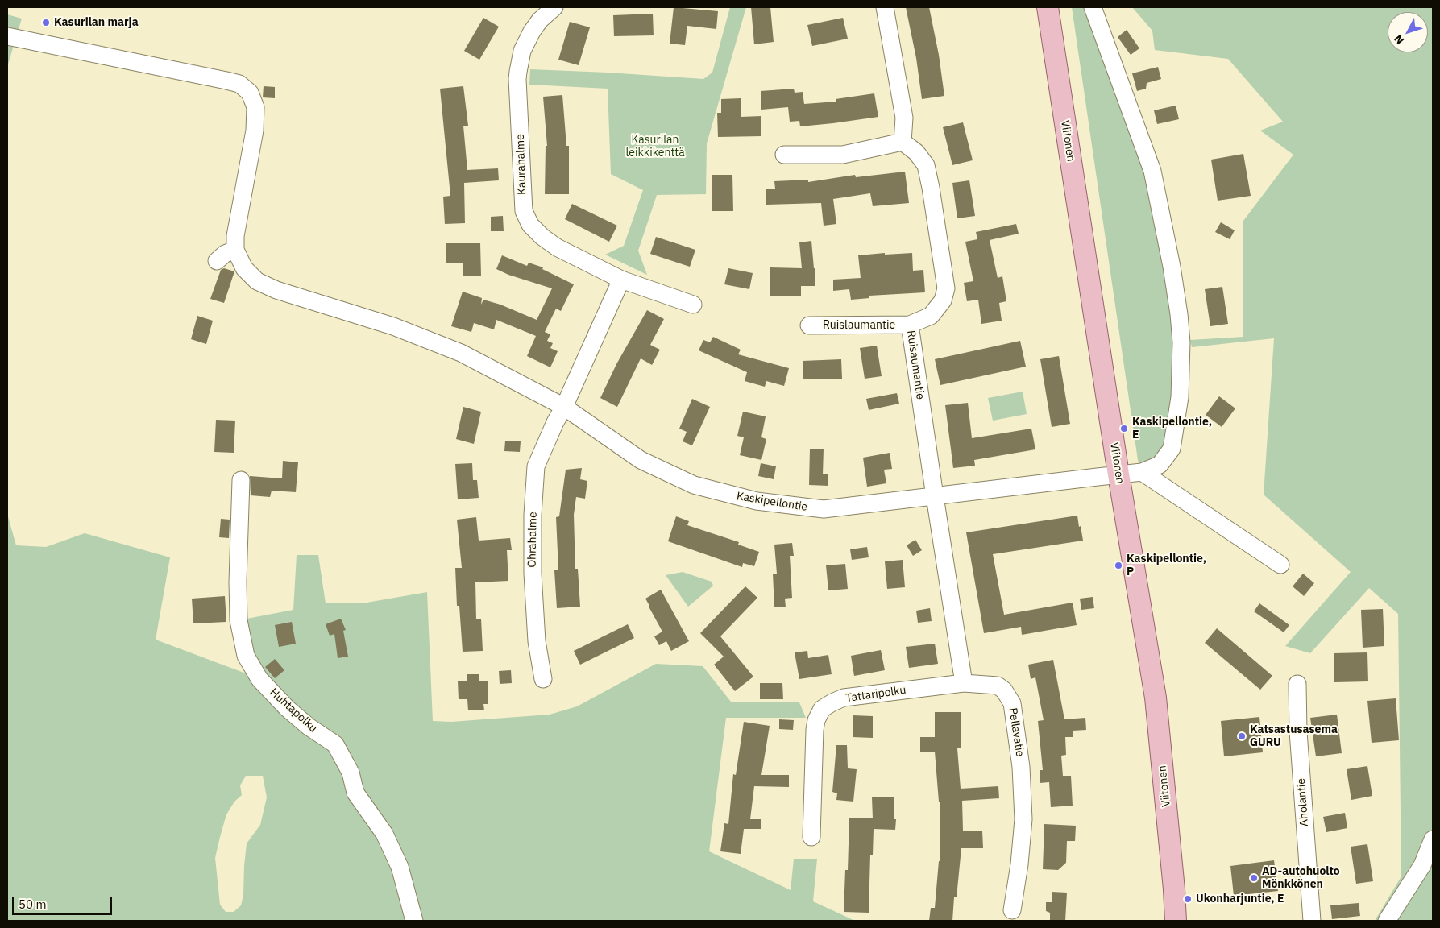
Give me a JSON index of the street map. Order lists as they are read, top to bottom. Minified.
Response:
{"streets":{"main road":["Viitonen"],"street":["Kaurahalme","Ruislaumantie","Ruisaumantie","Kaskipellontie","Ohrahalme","Tattaripolku","Huhtapolku","Pellavatie","Aholantie"]},"crossings":[["Viitonen","Kaskipellontie"],["Ruislaumantie","Ruisaumantie"],["Ruisaumantie","Kaskipellontie"],["Kaskipellontie","Ohrahalme"],["Tattaripolku","Pellavatie"]],"parks":["Kasurilan leikkikenttä"],"places":["Kasurilan marja","Kaskipellontie, E","Kaskipellontie, P","Katsastusasema GURU","AD-autohuolto Mönkkönen","Ukonharjuntie, E"],"scale_bar":"50 m","north":"bottom left"}
